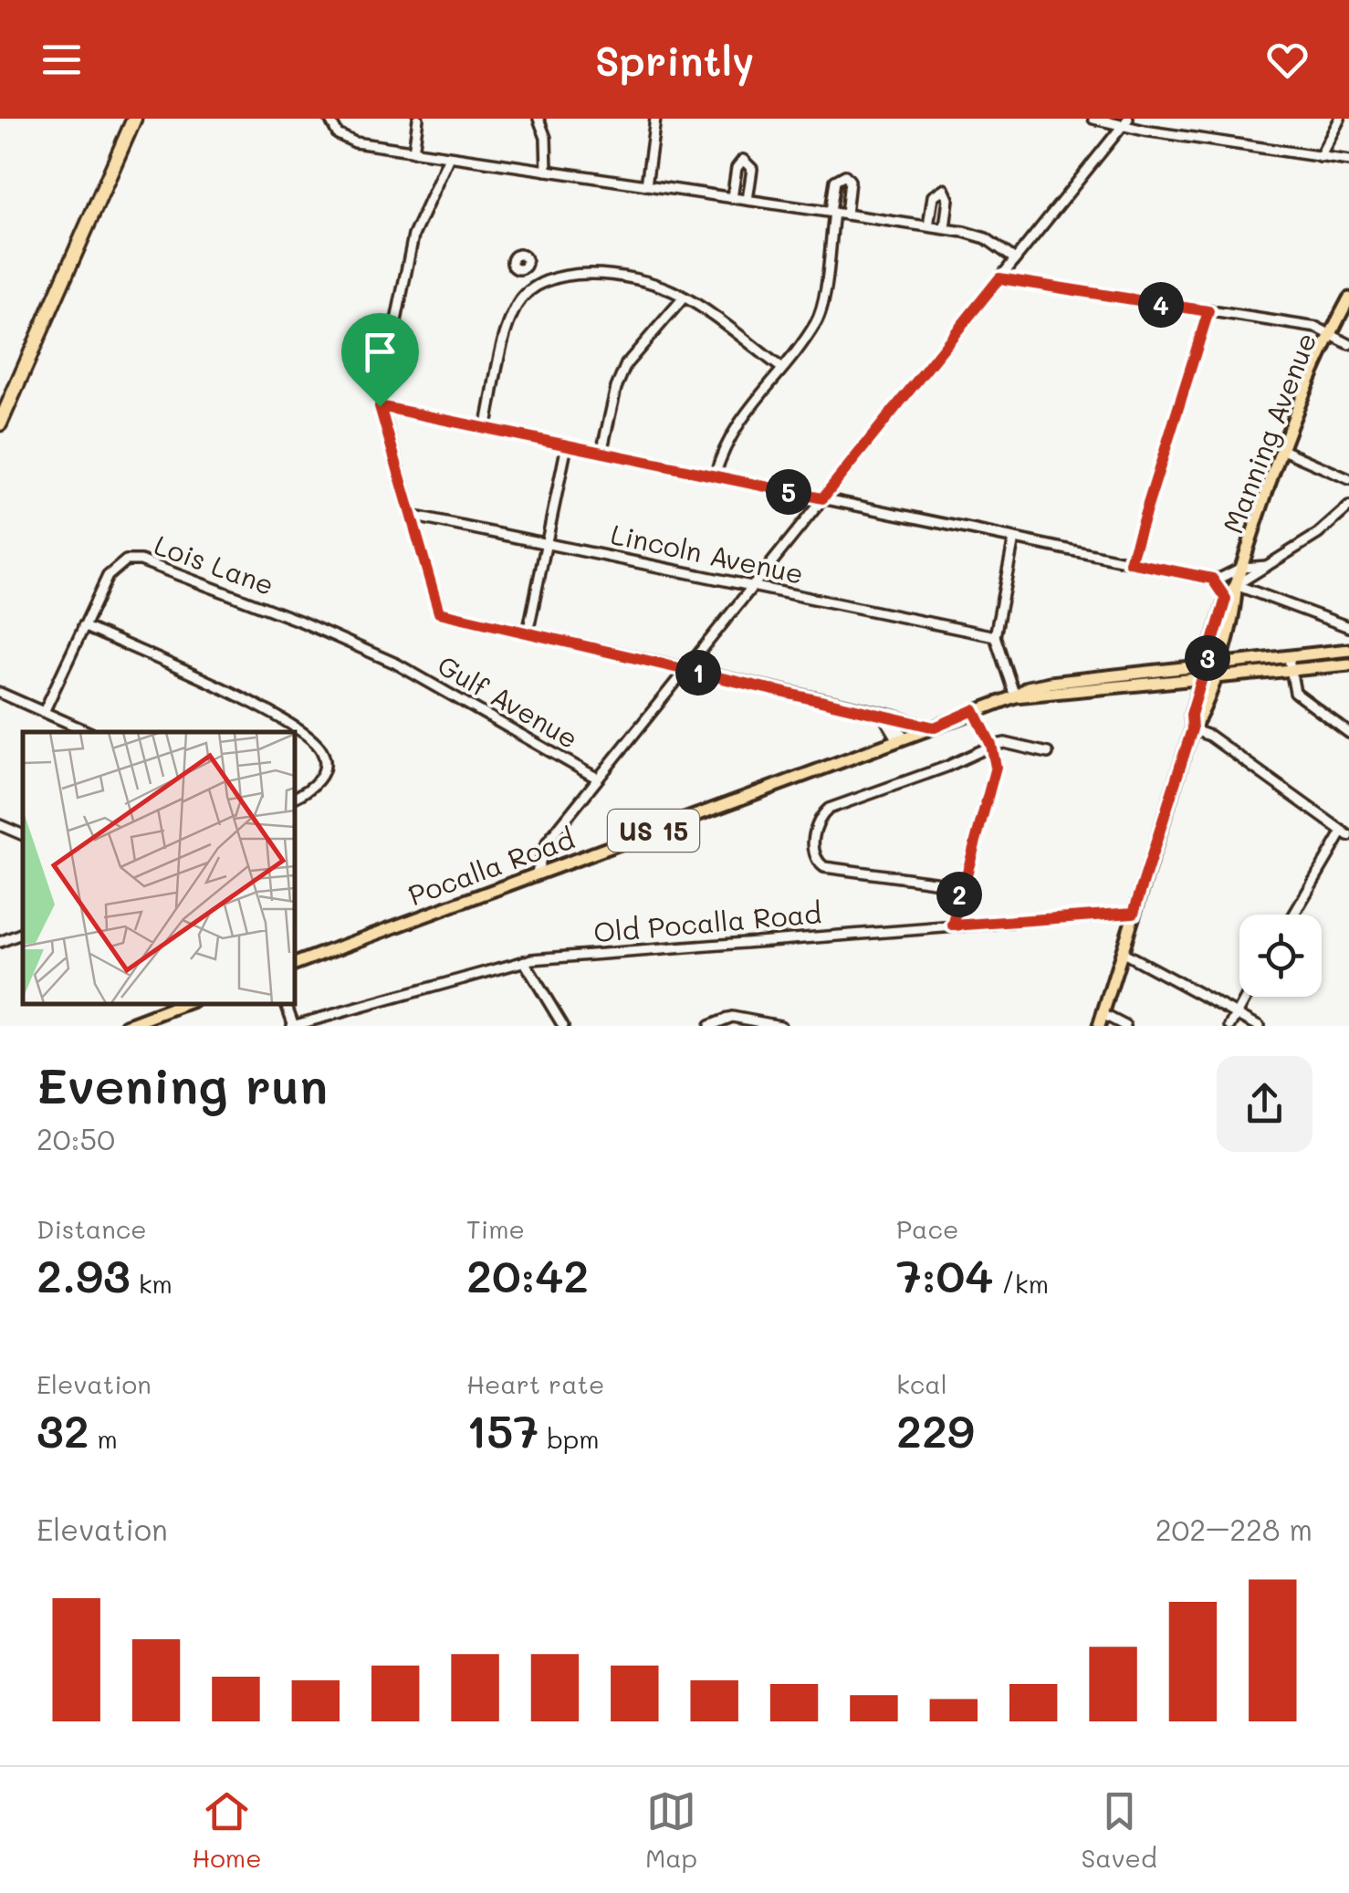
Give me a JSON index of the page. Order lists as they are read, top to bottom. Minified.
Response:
{"streets":{"main road":["Manning Avenue","US 15","Pocalla Road"],"street":["Lincoln Avenue","Lois Lane","Gulf Avenue","Old Pocalla Road"]},"crossings":[["Manning Avenue","US 15"],["Manning Avenue","Pocalla Road"],["Manning Avenue","Old Pocalla Road"],["Lois Lane","Gulf Avenue"],["US 15","Pocalla Road"]],"page":{"header":"Sprintly","pins":["4","5","3","1","2"],"heading":["Evening run","20:50"],"stats":[["Distance","2.93 km"],["Time","20:42"],["Pace","7:04 /km"],["Elevation","32 m"],["Heart rate","157 bpm"],["kcal","229"]],"chart":["Elevation","202–228 m"],"tabs":["Home","Map","Saved"]}}
